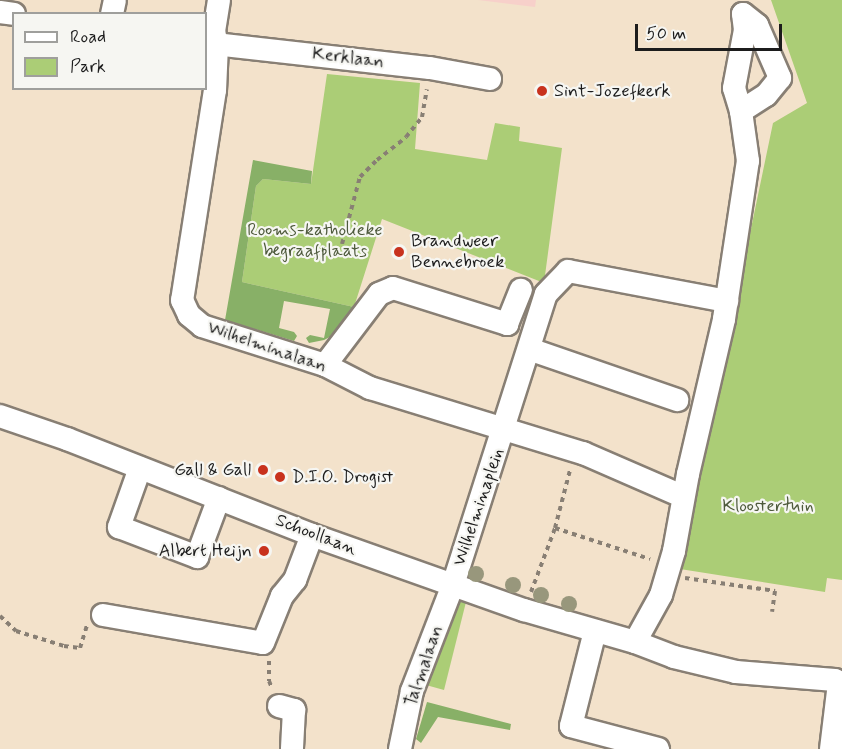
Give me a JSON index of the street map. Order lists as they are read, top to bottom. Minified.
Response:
{"streets":{"street":["Kerklaan","Wilhelminalaan","Wilhelminaplein","Schoollaan","Talmalaan"]},"crossings":[["Kerklaan","Wilhelminalaan"],["Wilhelminalaan","Wilhelminaplein"],["Wilhelminaplein","Schoollaan"],["Wilhelminaplein","Talmalaan"],["Schoollaan","Talmalaan"]],"parks":["Rooms-katholieke begraafplaats","Kloostertuin"],"places":["Sint-Jozefkerk","Brandweer Bennebroek","Gall & Gall","D.I.O. Drogist","Albert Heijn"],"legend":["Road","Park"],"scale_bar":"50 m"}
